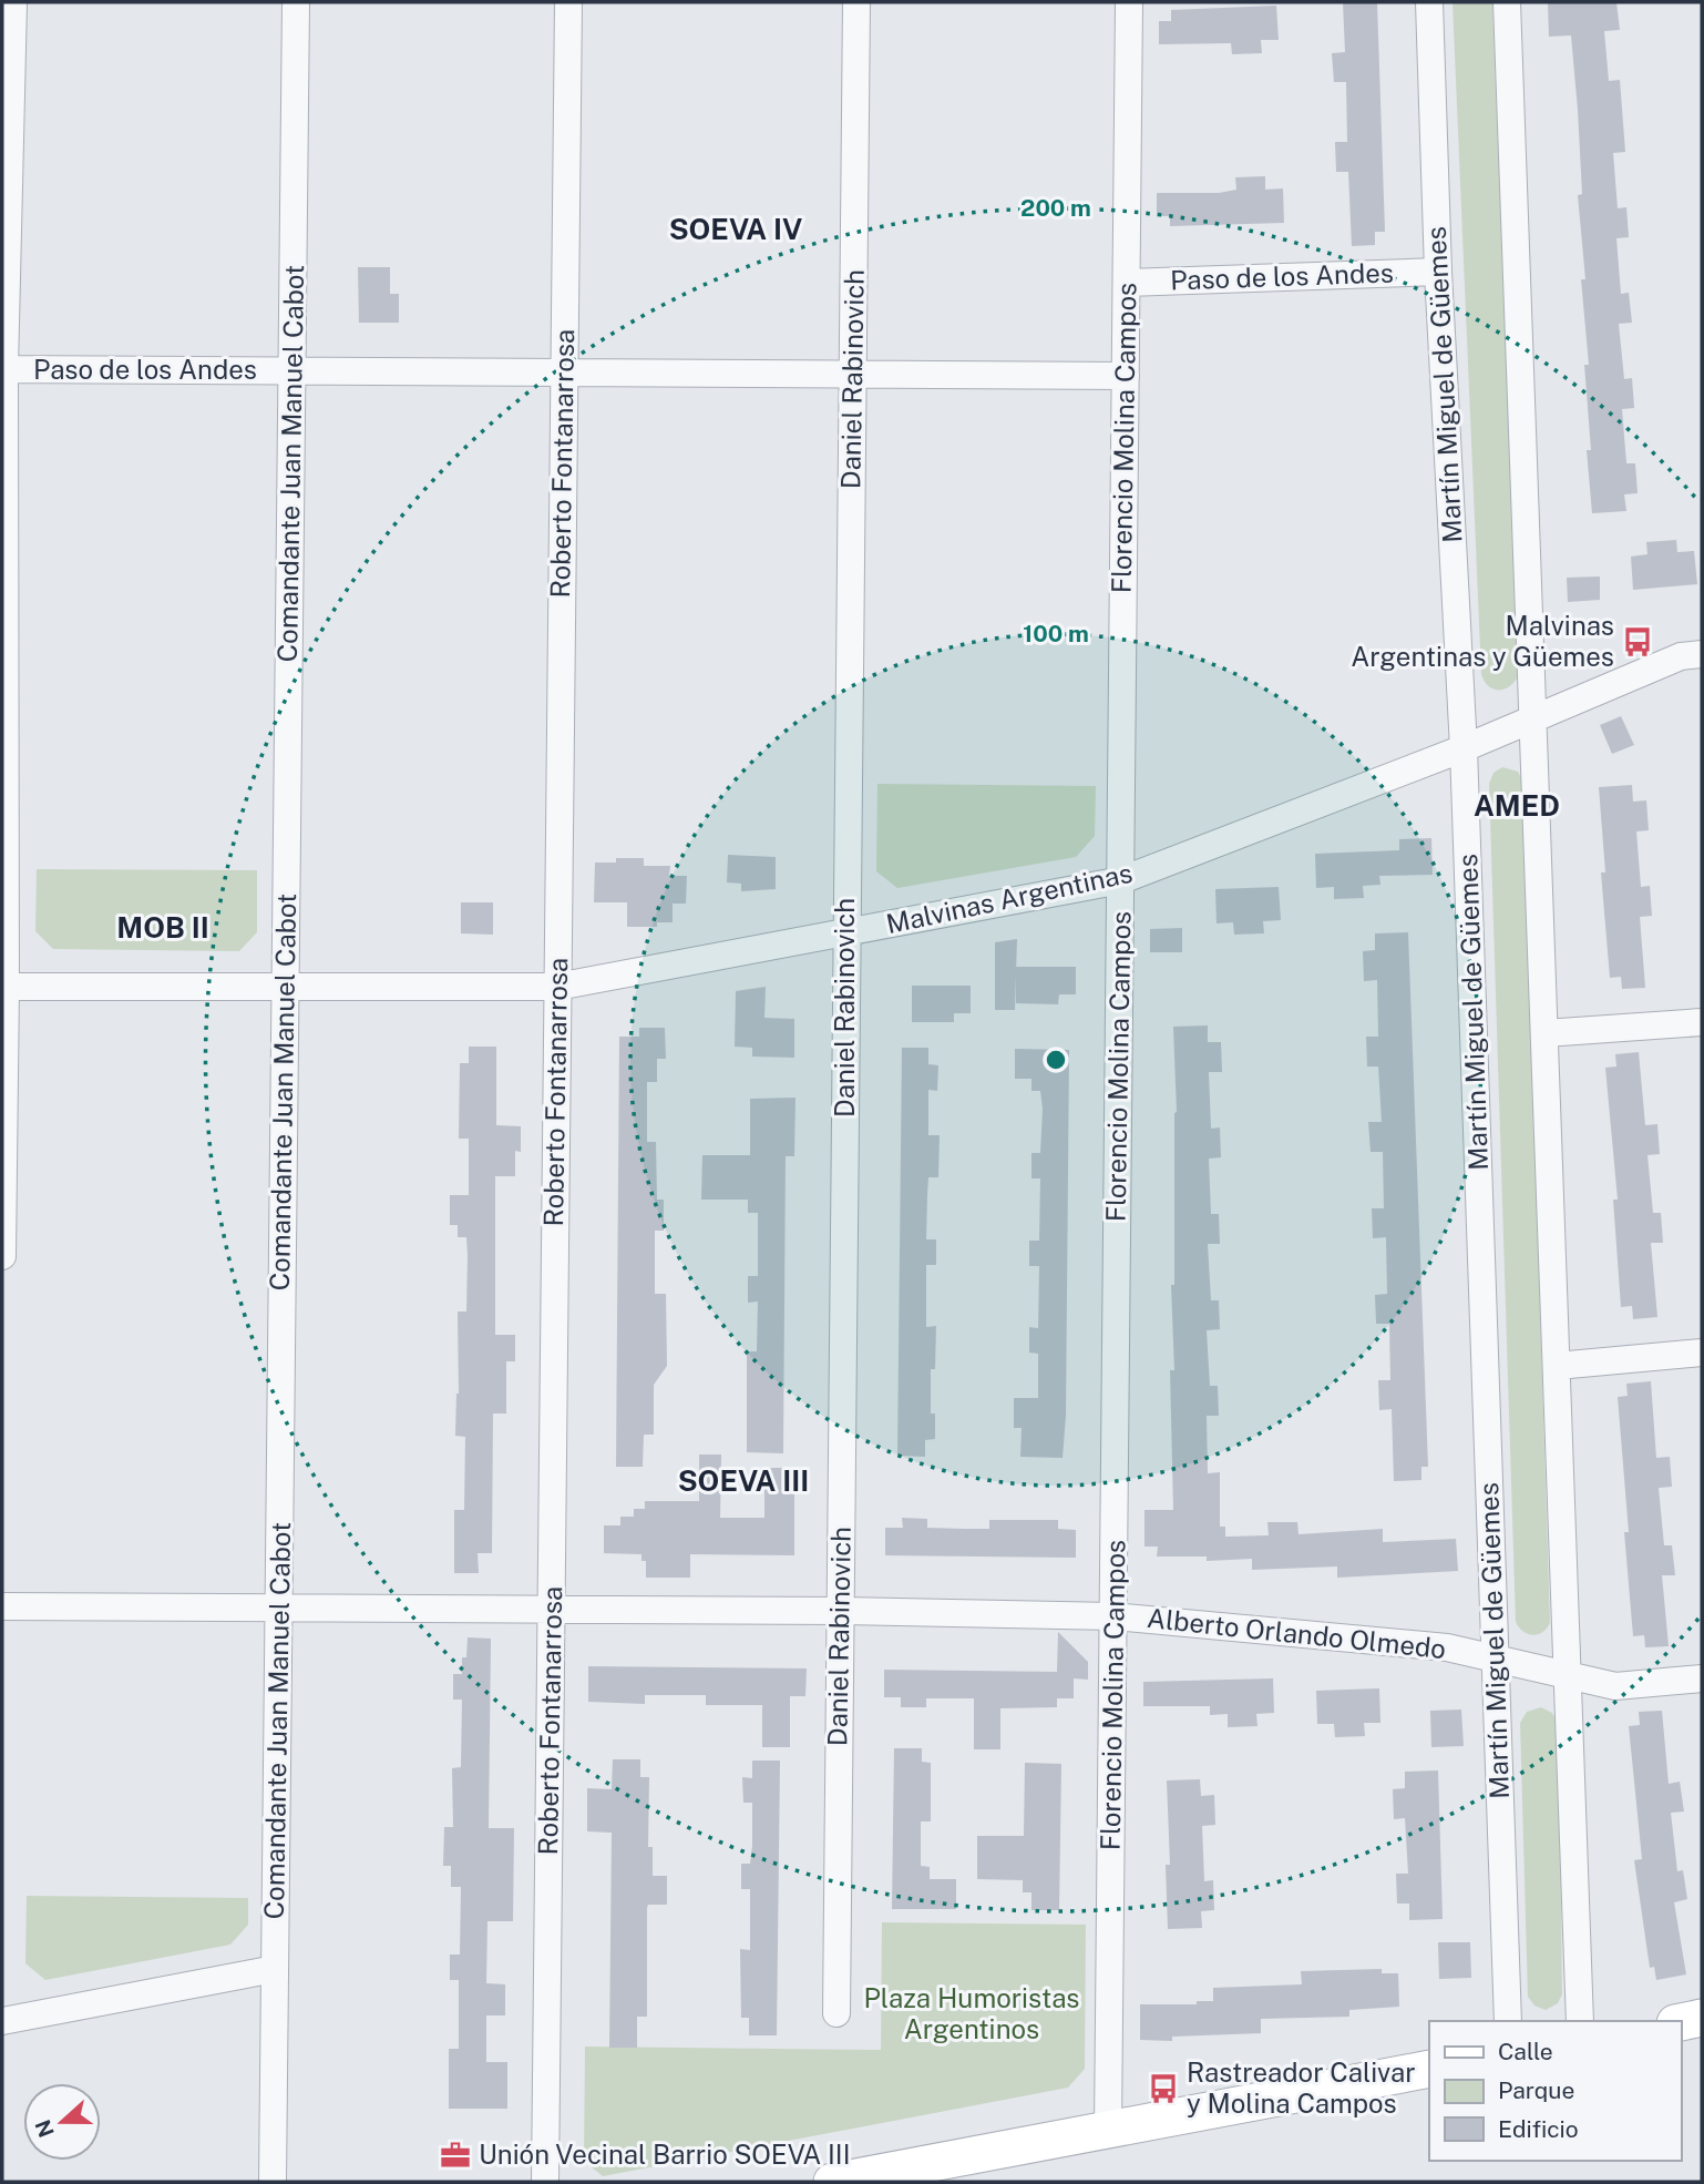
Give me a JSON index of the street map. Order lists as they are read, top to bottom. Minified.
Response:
{"streets":{"street":["Paso de los Andes","Daniel Rabinovich","Martín Miguel de Güemes","Florencio Molina Campos","Comandante Juan Manuel Cabot","Roberto Fontanarrosa","Malvinas Argentinas","Alberto Orlando Olmedo"]},"crossings":[["Paso de los Andes","Daniel Rabinovich"],["Paso de los Andes","Martín Miguel de Güemes"],["Paso de los Andes","Florencio Molina Campos"],["Paso de los Andes","Comandante Juan Manuel Cabot"],["Paso de los Andes","Roberto Fontanarrosa"],["Daniel Rabinovich","Malvinas Argentinas"],["Daniel Rabinovich","Alberto Orlando Olmedo"],["Martín Miguel de Güemes","Malvinas Argentinas"],["Martín Miguel de Güemes","Alberto Orlando Olmedo"],["Florencio Molina Campos","Malvinas Argentinas"],["Florencio Molina Campos","Alberto Orlando Olmedo"],["Comandante Juan Manuel Cabot","Malvinas Argentinas"],["Comandante Juan Manuel Cabot","Alberto Orlando Olmedo"],["Roberto Fontanarrosa","Malvinas Argentinas"],["Roberto Fontanarrosa","Alberto Orlando Olmedo"]],"districts":["SOEVA IV","AMED","MOB II","SOEVA III"],"parks":["Plaza Humoristas Argentinos"],"places":{"bus stop":["Malvinas Argentinas y Güemes","Rastreador Calivar y Molina Campos"],"office":["Unión Vecinal Barrio SOEVA III"]},"legend":["Calle","Parque","Edificio"],"north":"left","rings":["200 m","100 m"]}
